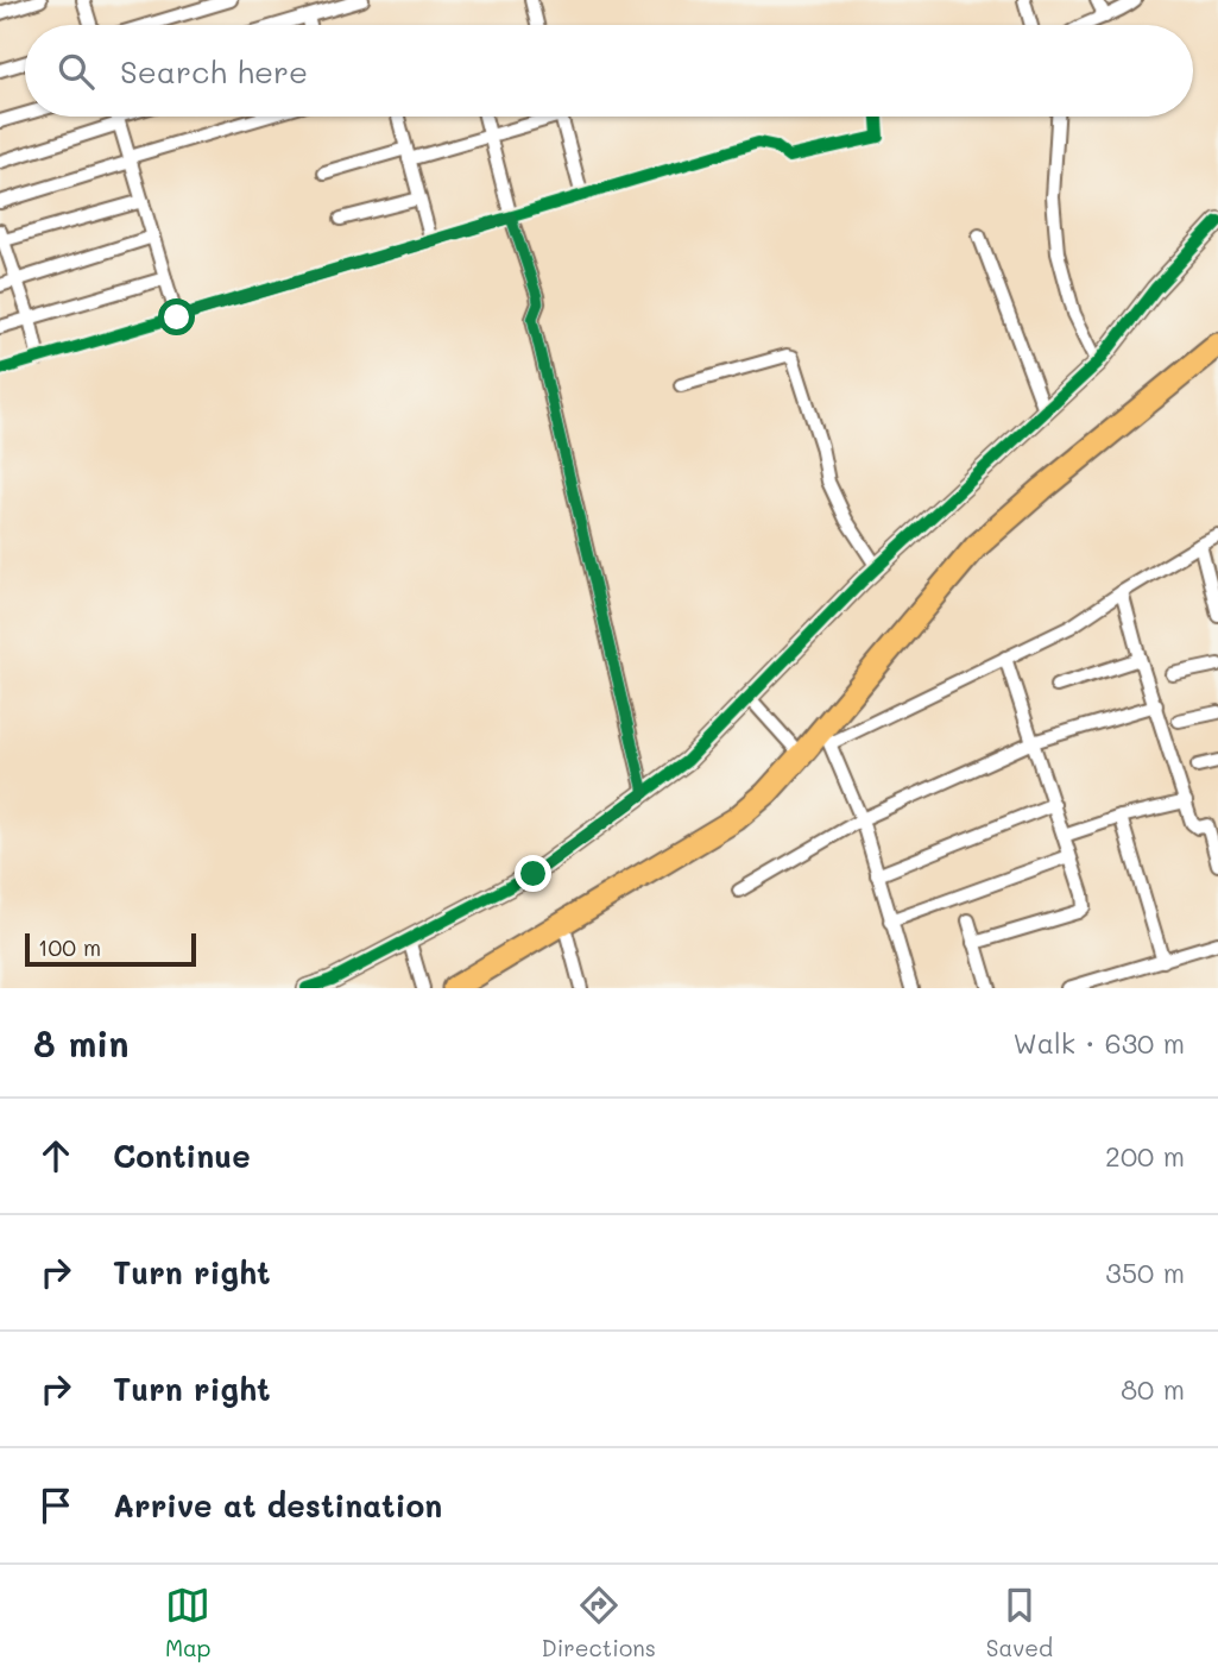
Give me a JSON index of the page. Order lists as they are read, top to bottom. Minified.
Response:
{"scale_bar":"100 m","page":{"search":"Search here","scale":"100 m","heading":["8 min","Walk · 630 m"],"list":[["Continue","200 m"],["Turn right","350 m"],["Turn right","80 m"],"Arrive at destination"],"nav":["Map","Directions","Saved"]}}
